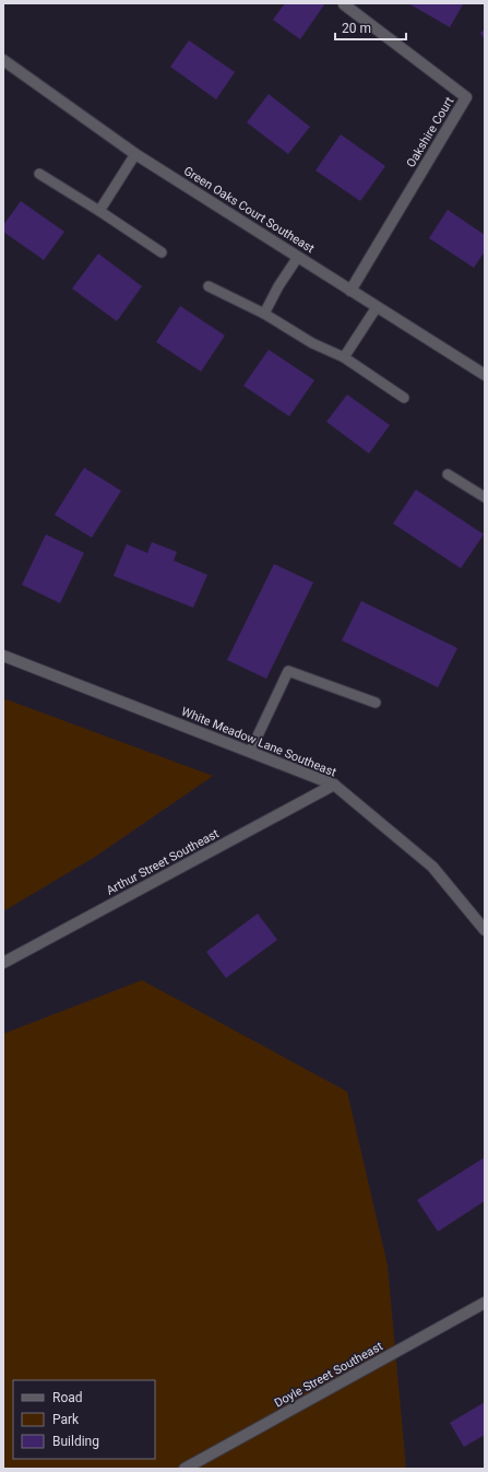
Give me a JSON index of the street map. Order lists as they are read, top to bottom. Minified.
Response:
{"streets":{"street":["Oakshire Court","Green Oaks Court Southeast","White Meadow Lane Southeast","Arthur Street Southeast","Doyle Street Southeast"]},"crossings":[["Oakshire Court","Green Oaks Court Southeast"],["White Meadow Lane Southeast","Arthur Street Southeast"]],"legend":["Road","Park","Building"],"scale_bar":"20 m"}
